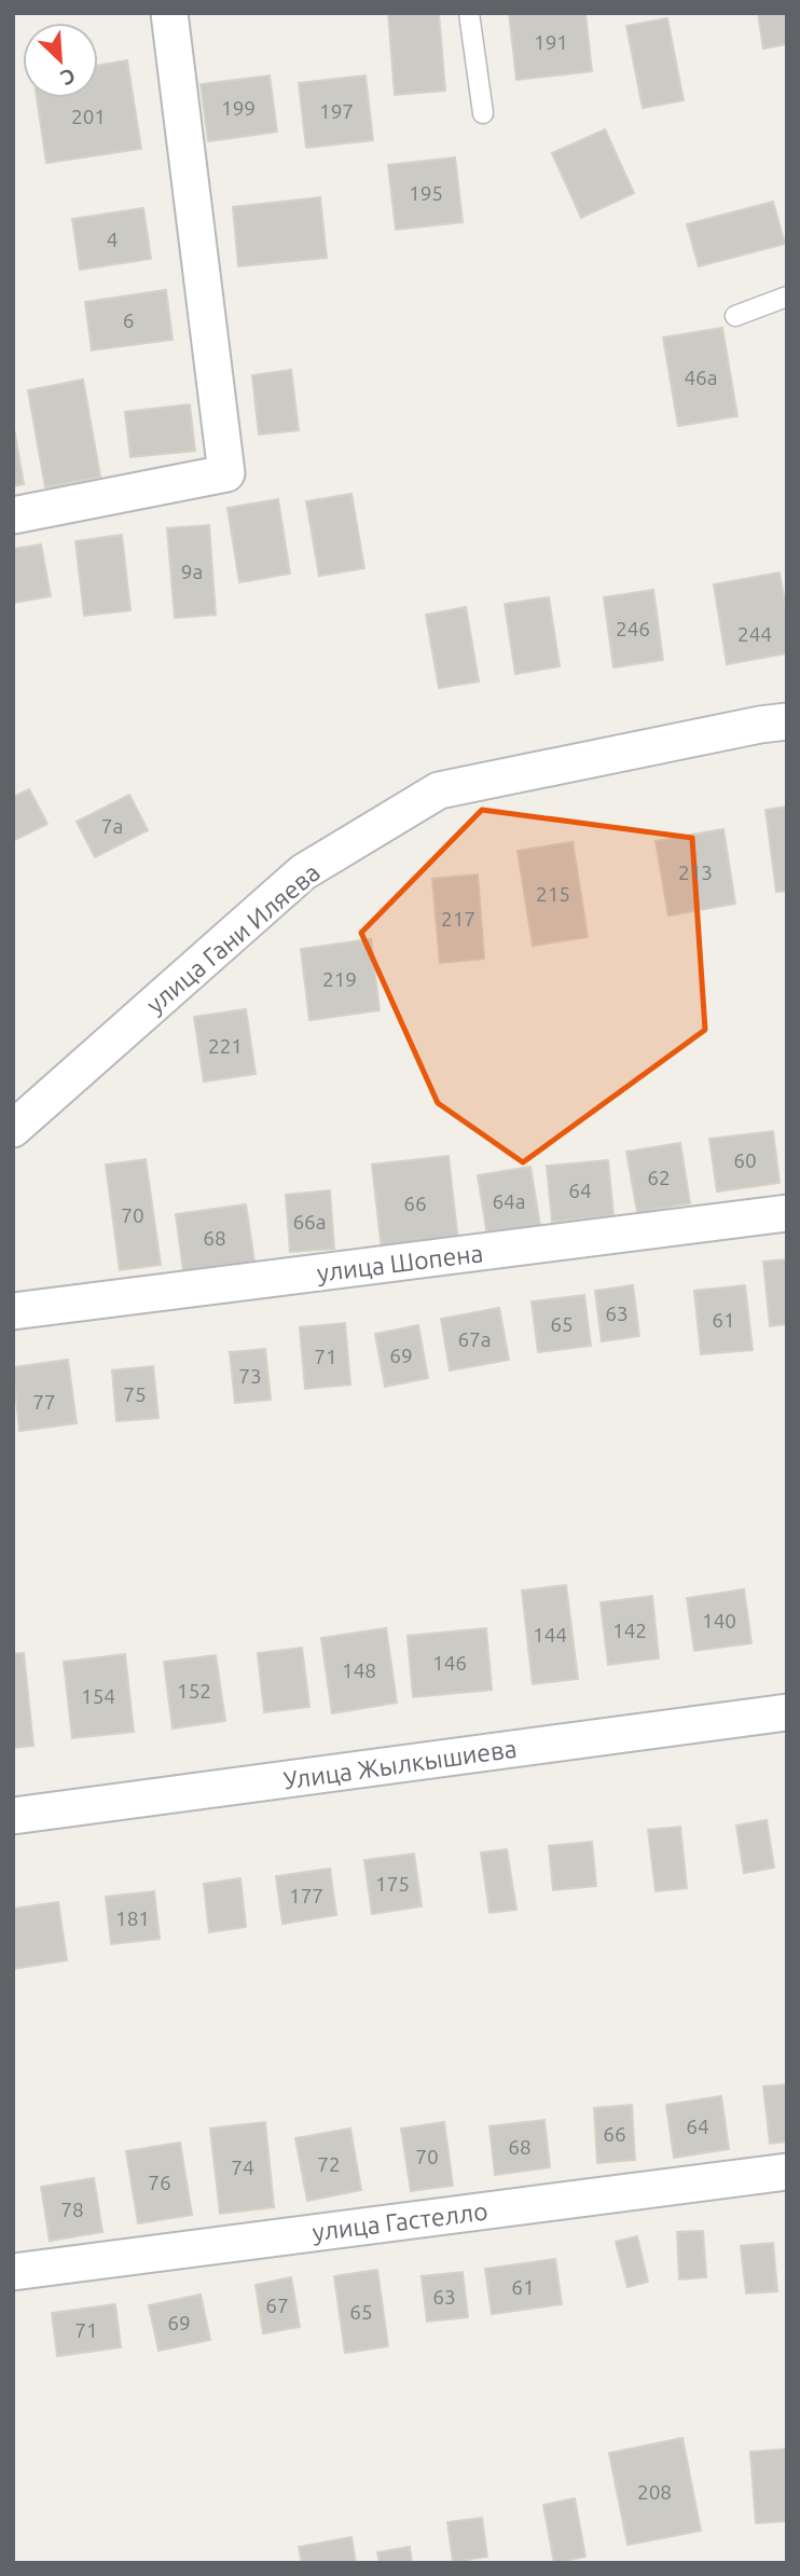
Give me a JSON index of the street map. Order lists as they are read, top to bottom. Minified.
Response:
{"streets":{"street":["улица Гани Иляева","улица Шопена","Улица Жылкышиева","улица Гастелло"]},"house_numbers":["191","199","197","201","195","4","6","46а","9а","246","244","7а","213","215","217","219","221","60","62","64","64а","66","70","66а","68","63","61","65","67а","69","71","73","75","77","140","142","144","146","148","152","154","175","177","181","64","66","68","70","72","74","76","78","61","63","67","65","69","71","208"],"north":"bottom right"}
